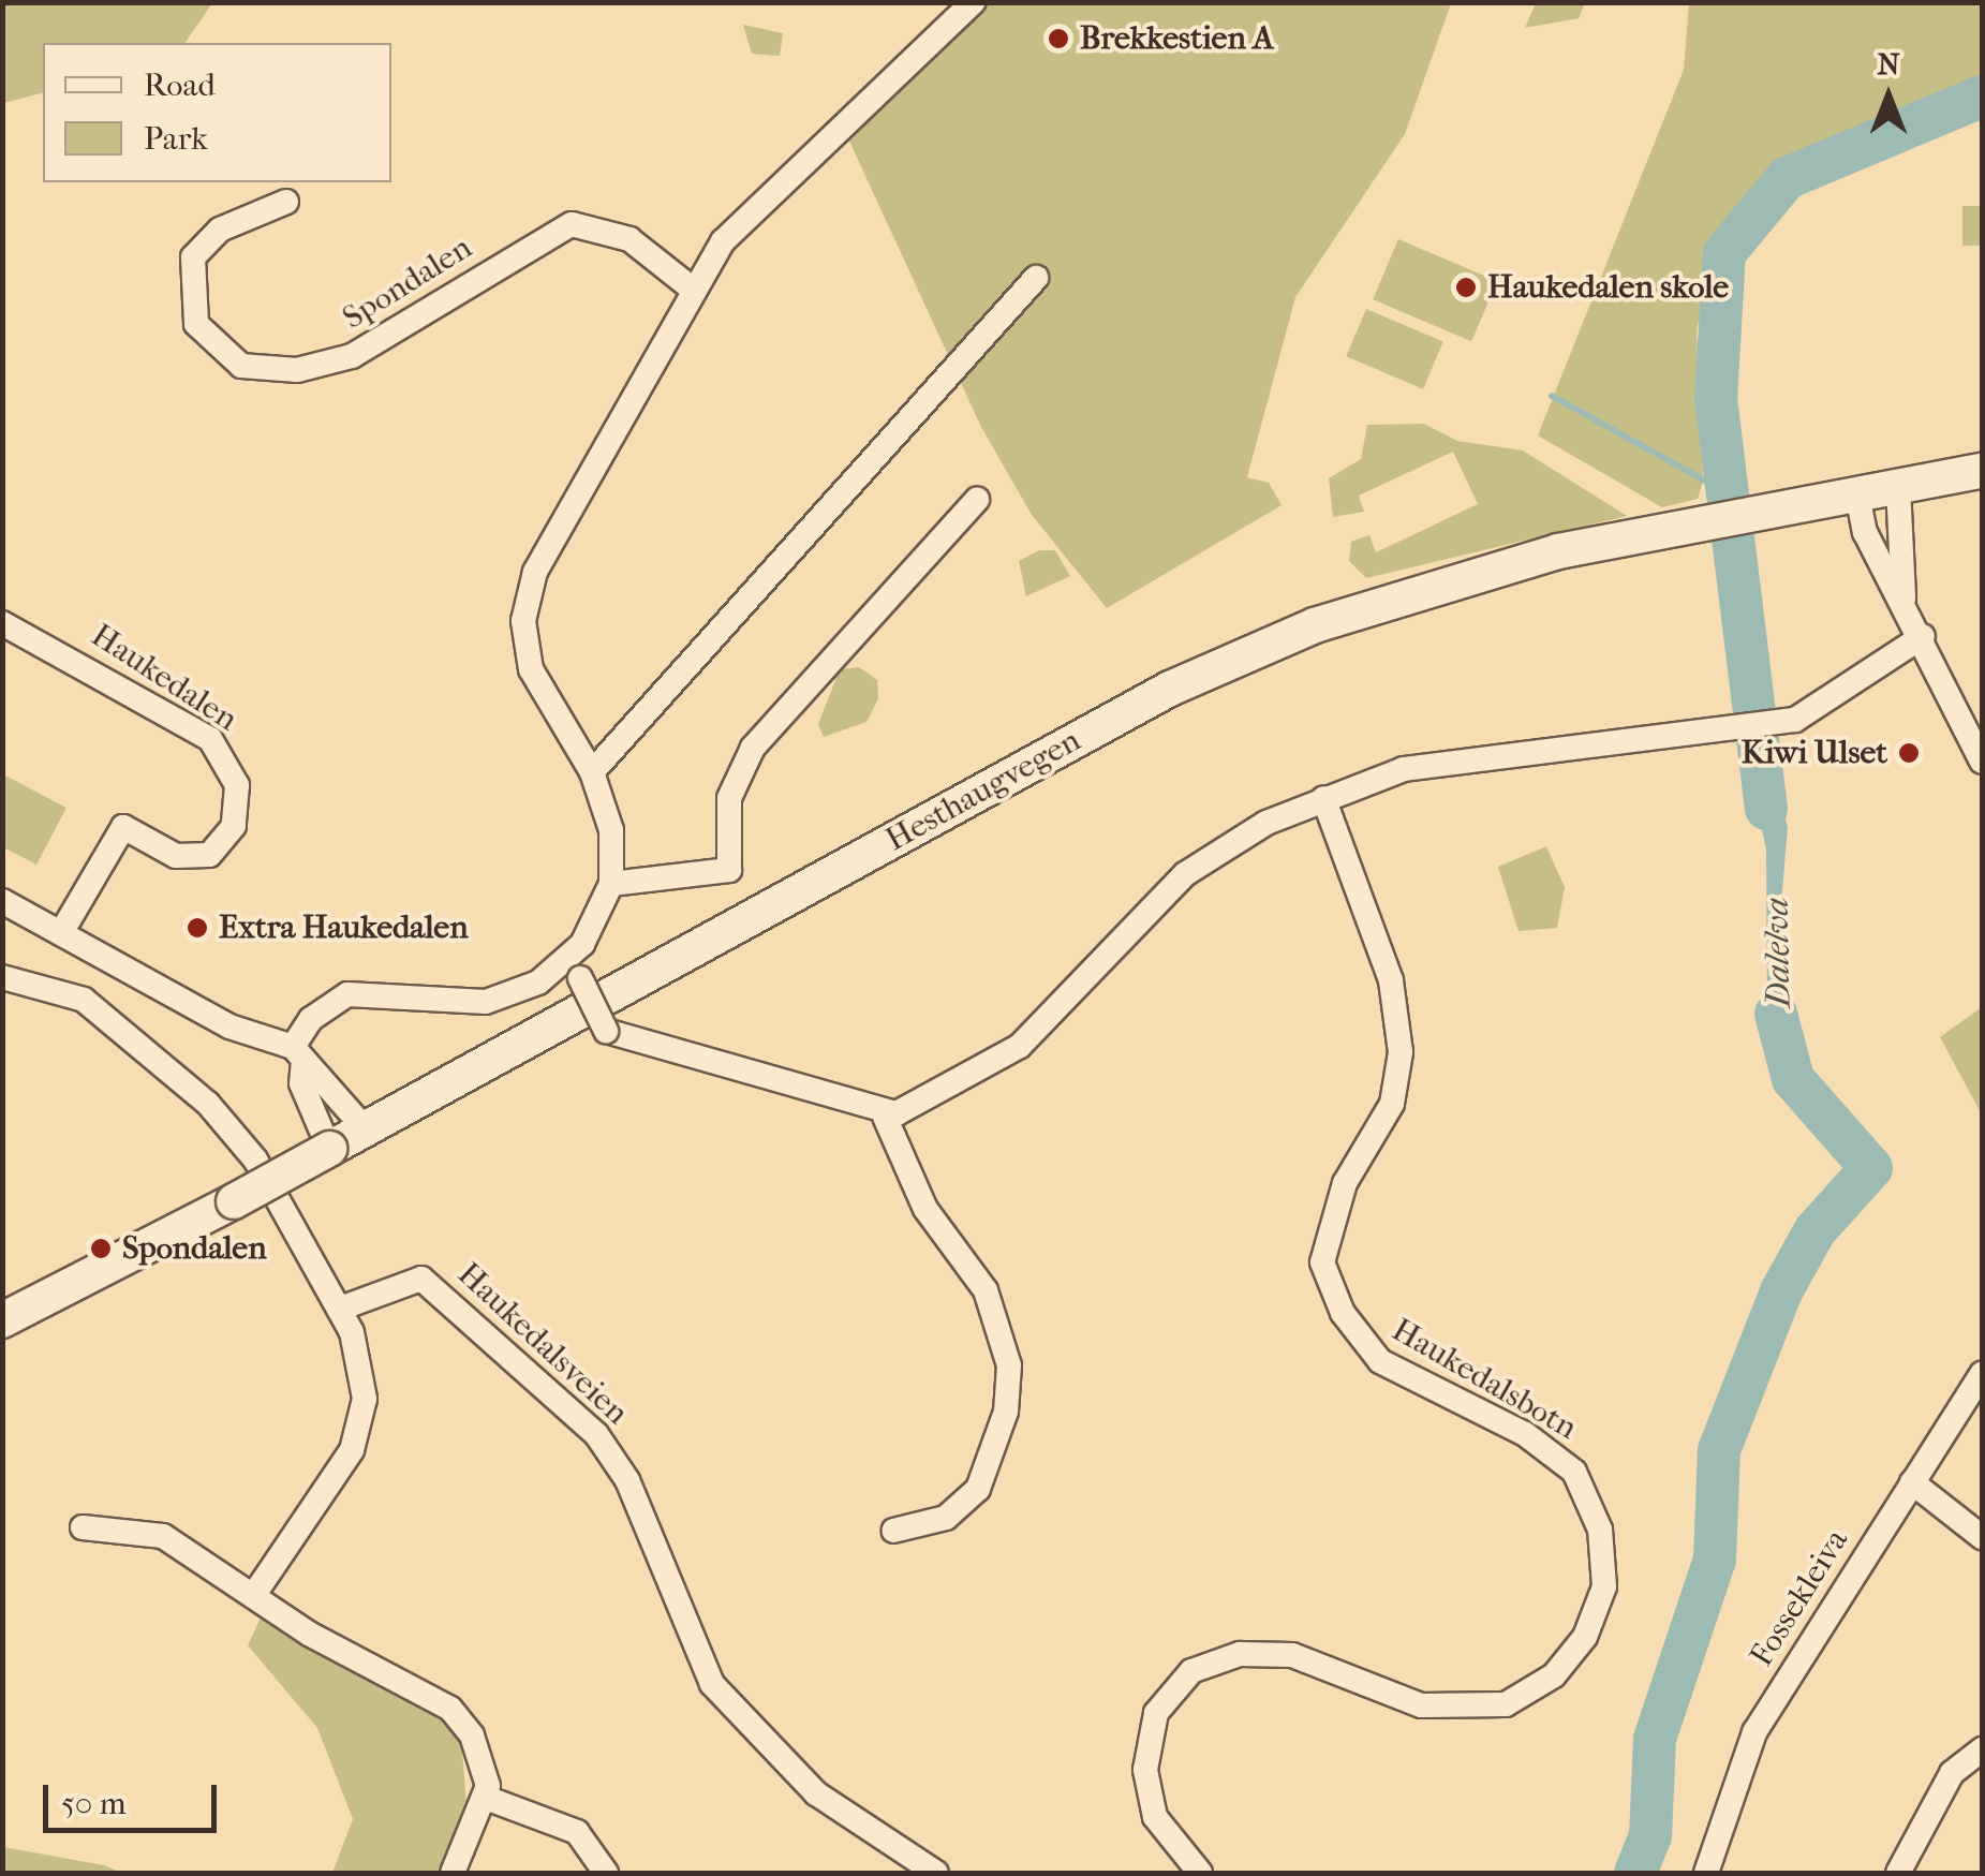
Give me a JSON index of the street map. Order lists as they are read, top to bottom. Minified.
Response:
{"streets":{"main road":["Hesthaugvegen"],"street":["Spondalen","Haukedalen","Haukedalsveien","Haukedalsbotn","Fossekleiva"]},"water":["Dalelva"],"places":["Brekkestien A","Haukedalen skole","Kiwi Ulset","Extra Haukedalen","Spondalen"],"legend":["Road","Park"],"scale_bar":"50 m","north":"top"}
